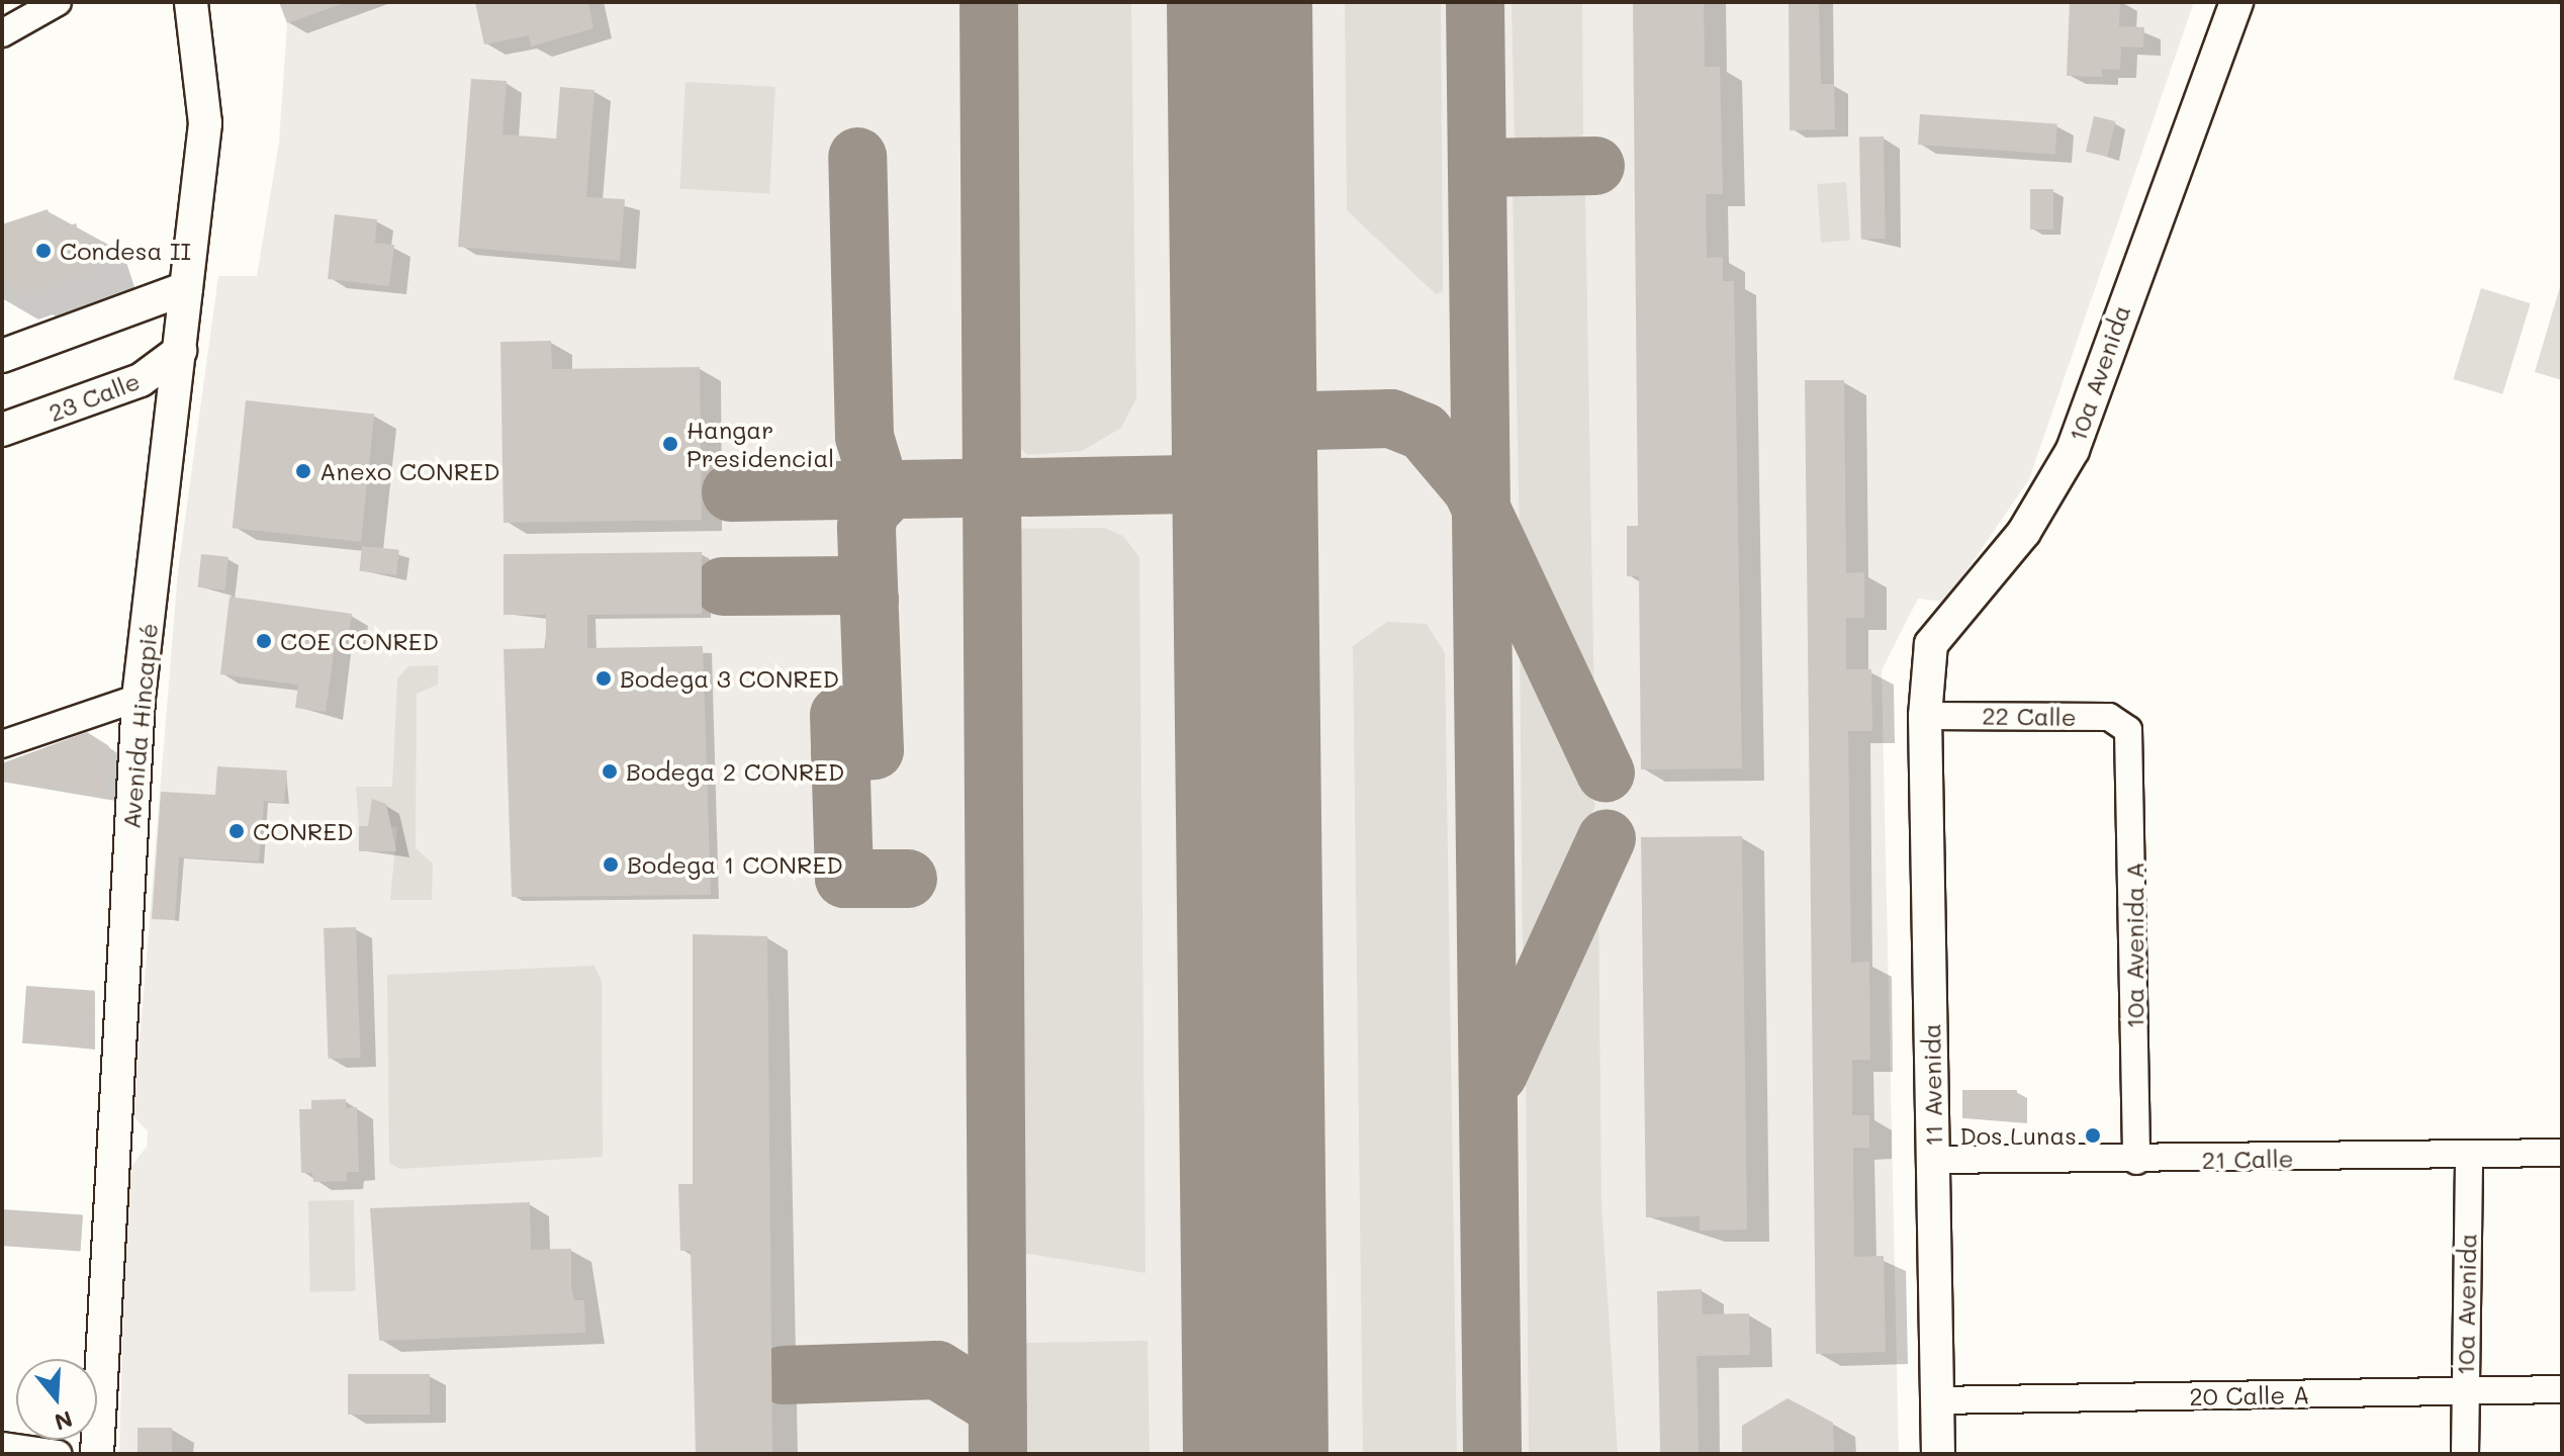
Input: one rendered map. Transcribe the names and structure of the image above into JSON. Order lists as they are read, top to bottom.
{
  "streets": {
    "main road": [
      "10a Avenida",
      "23 Calle",
      "Avenida Hincapié",
      "11 Avenida"
    ],
    "street": [
      "22 Calle",
      "10a Avenida A",
      "21 Calle",
      "20 Calle A"
    ]
  },
  "crossings": [
    ["10a Avenida", "22 Calle"],
    ["10a Avenida", "11 Avenida"],
    ["10a Avenida", "21 Calle"],
    ["10a Avenida", "20 Calle A"],
    ["23 Calle", "Avenida Hincapié"],
    ["22 Calle", "10a Avenida A"],
    ["22 Calle", "11 Avenida"],
    ["10a Avenida A", "21 Calle"],
    ["11 Avenida", "21 Calle"],
    ["11 Avenida", "20 Calle A"]
  ],
  "places": [
    "Condesa II",
    "Hangar Presidencial",
    "Anexo CONRED",
    "COE CONRED",
    "Bodega 3 CONRED",
    "Bodega 2 CONRED",
    "CONRED",
    "Bodega 1 CONRED",
    "Dos Lunas"
  ],
  "north": "bottom"
}
